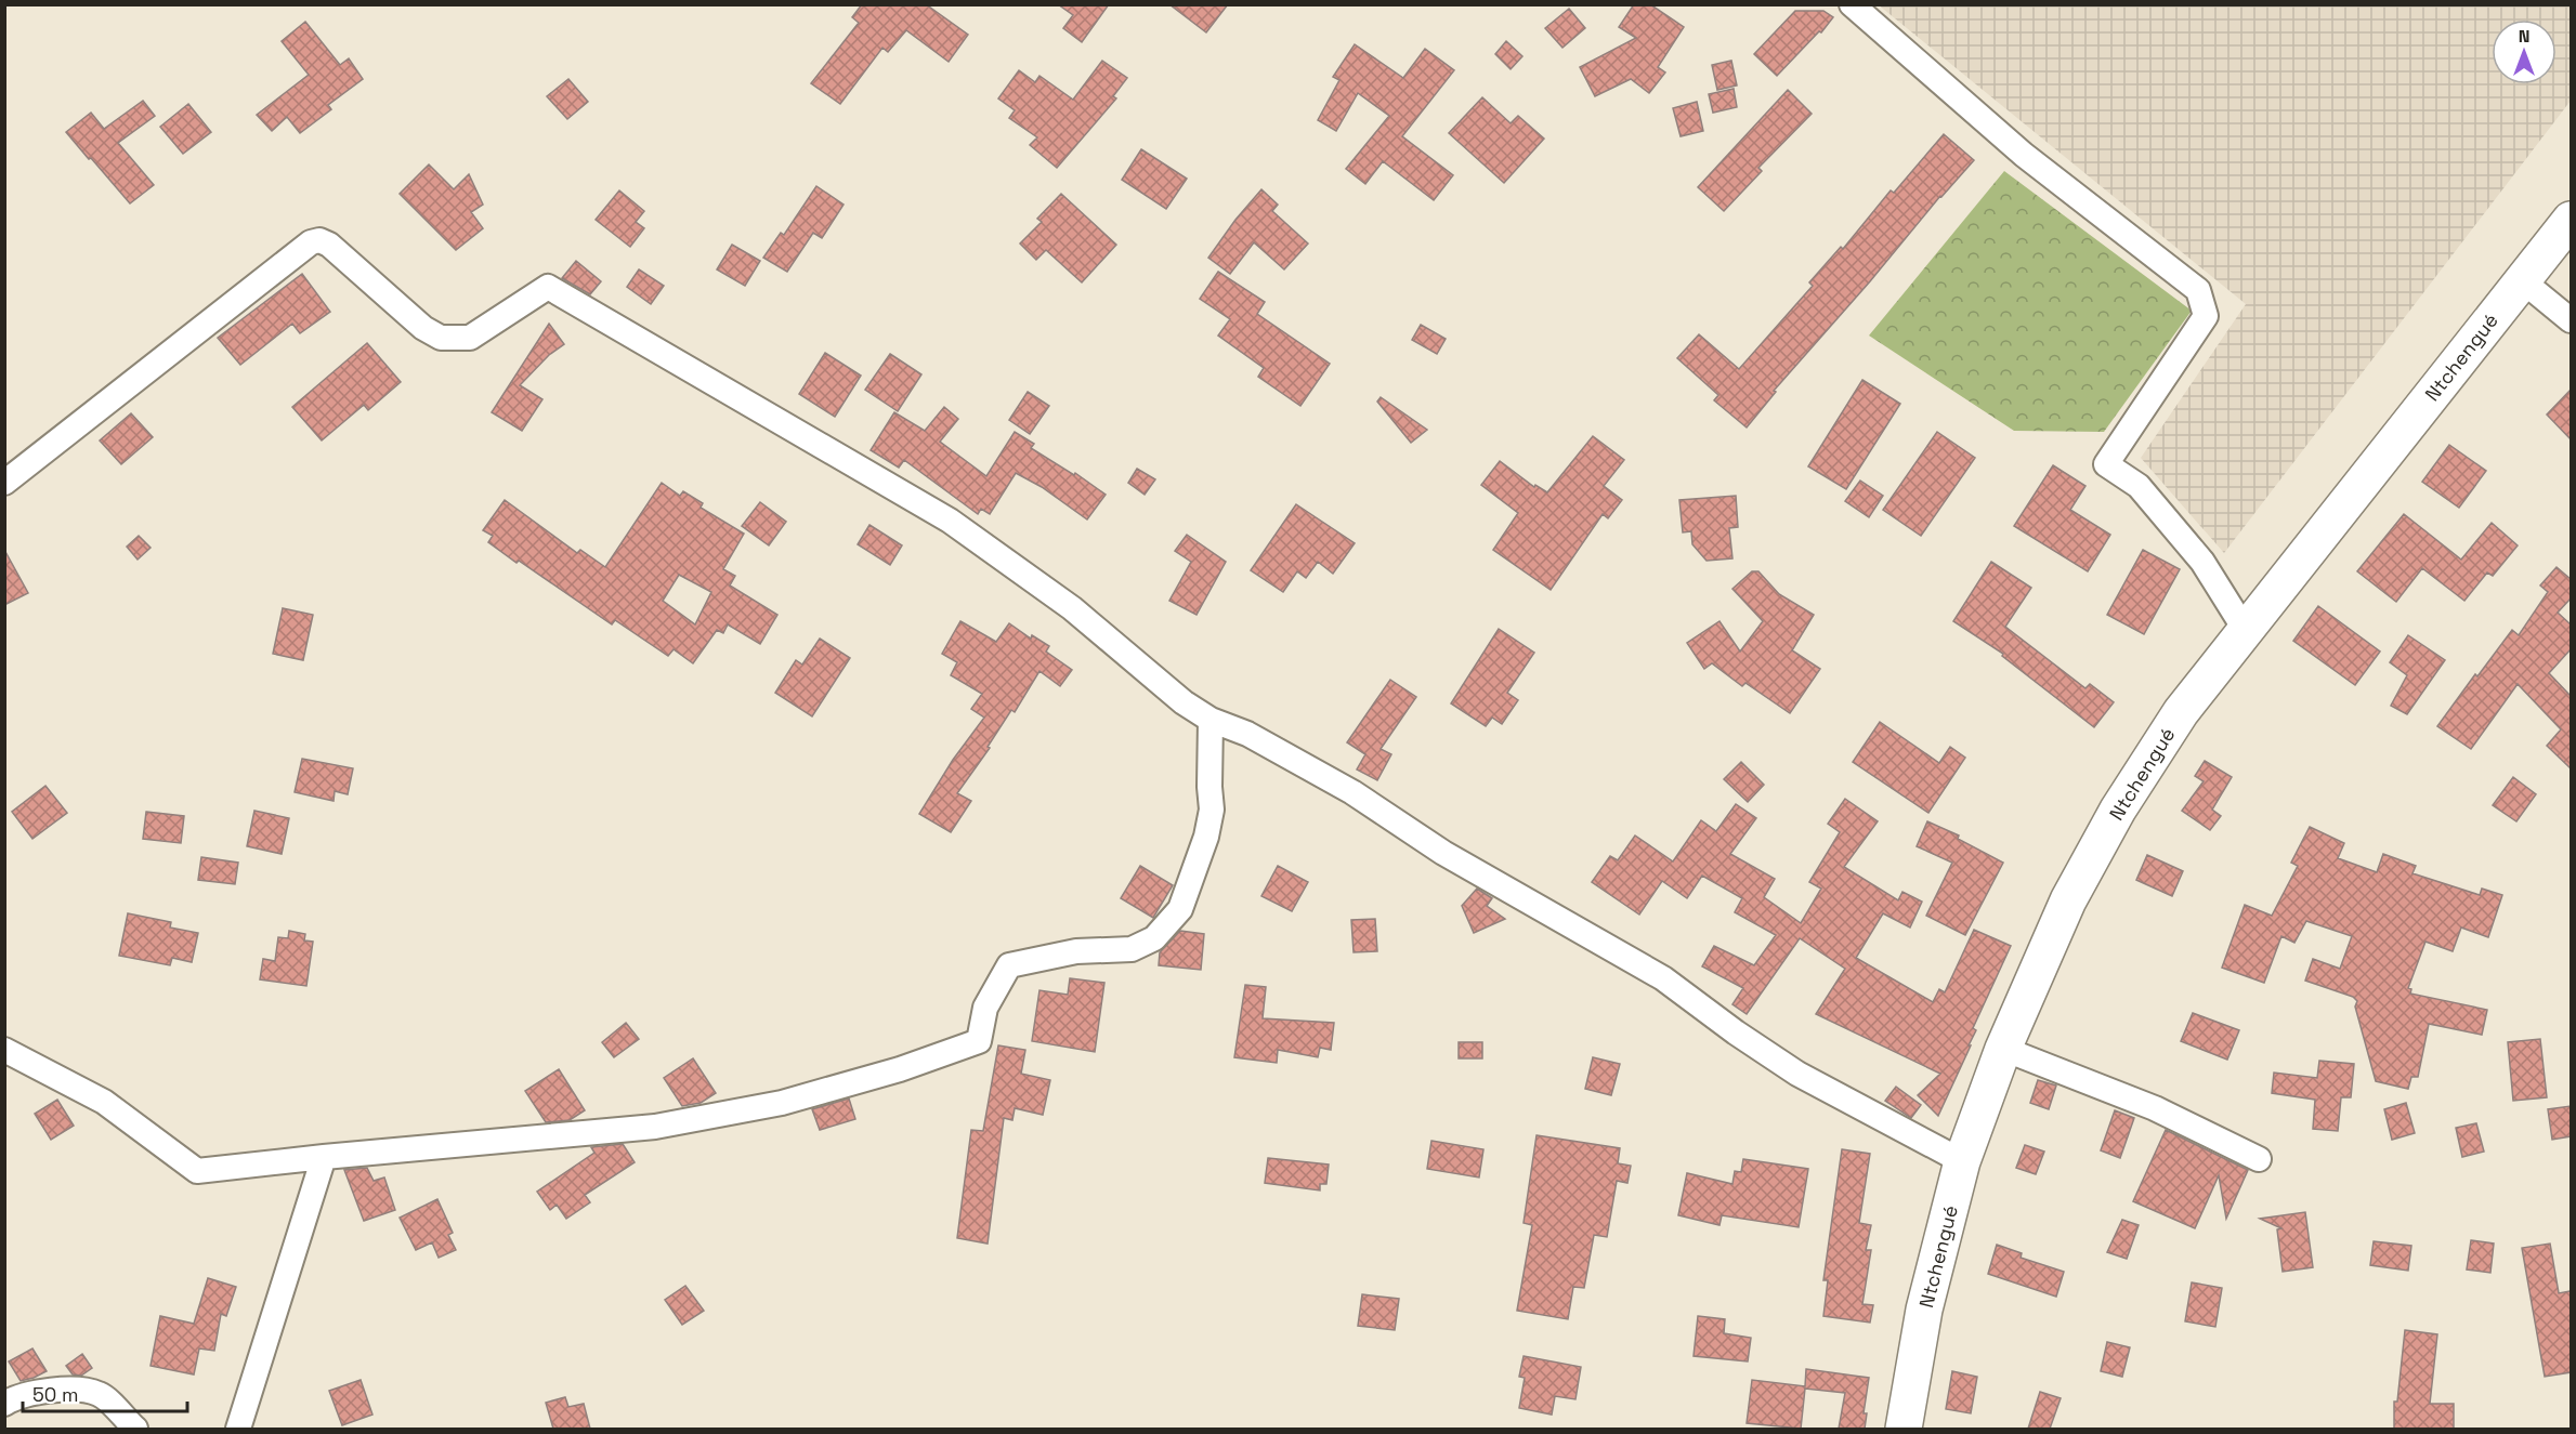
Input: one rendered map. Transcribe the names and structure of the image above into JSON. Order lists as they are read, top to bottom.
{
  "streets": {
    "main road": ["Ntchengué"]
  },
  "scale_bar": "50 m",
  "north": "top"
}
